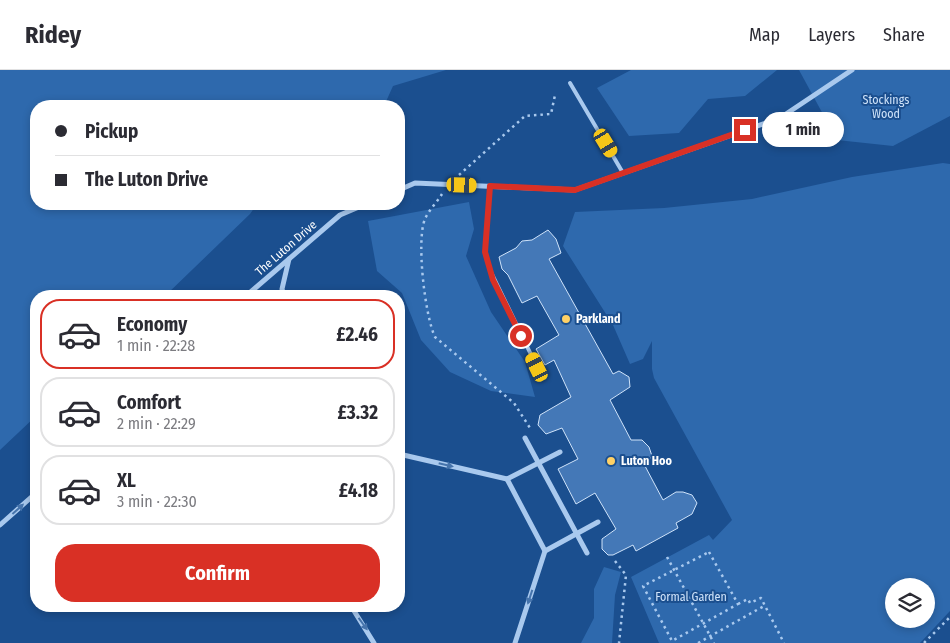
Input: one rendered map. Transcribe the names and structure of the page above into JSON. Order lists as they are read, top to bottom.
{
  "streets": {
    "street": ["The Luton Drive"]
  },
  "parks": ["Stockings Wood", "Formal Garden"],
  "places": ["Parkland", "Luton Hoo"],
  "page": {
    "header": "Ridey",
    "nav": ["Map", "Layers", "Share"],
    "banner": ["Pickup", "The Luton Drive"],
    "bubble": "1 min",
    "list": [
      {
        "name": "Economy",
        "note": "1 min · 22:28",
        "value": "£2.46"
      },
      {
        "name": "Comfort",
        "note": "2 min · 22:29",
        "value": "£3.32"
      },
      {
        "name": "XL",
        "note": "3 min · 22:30",
        "value": "£4.18"
      }
    ],
    "buttons": "Confirm"
  }
}
